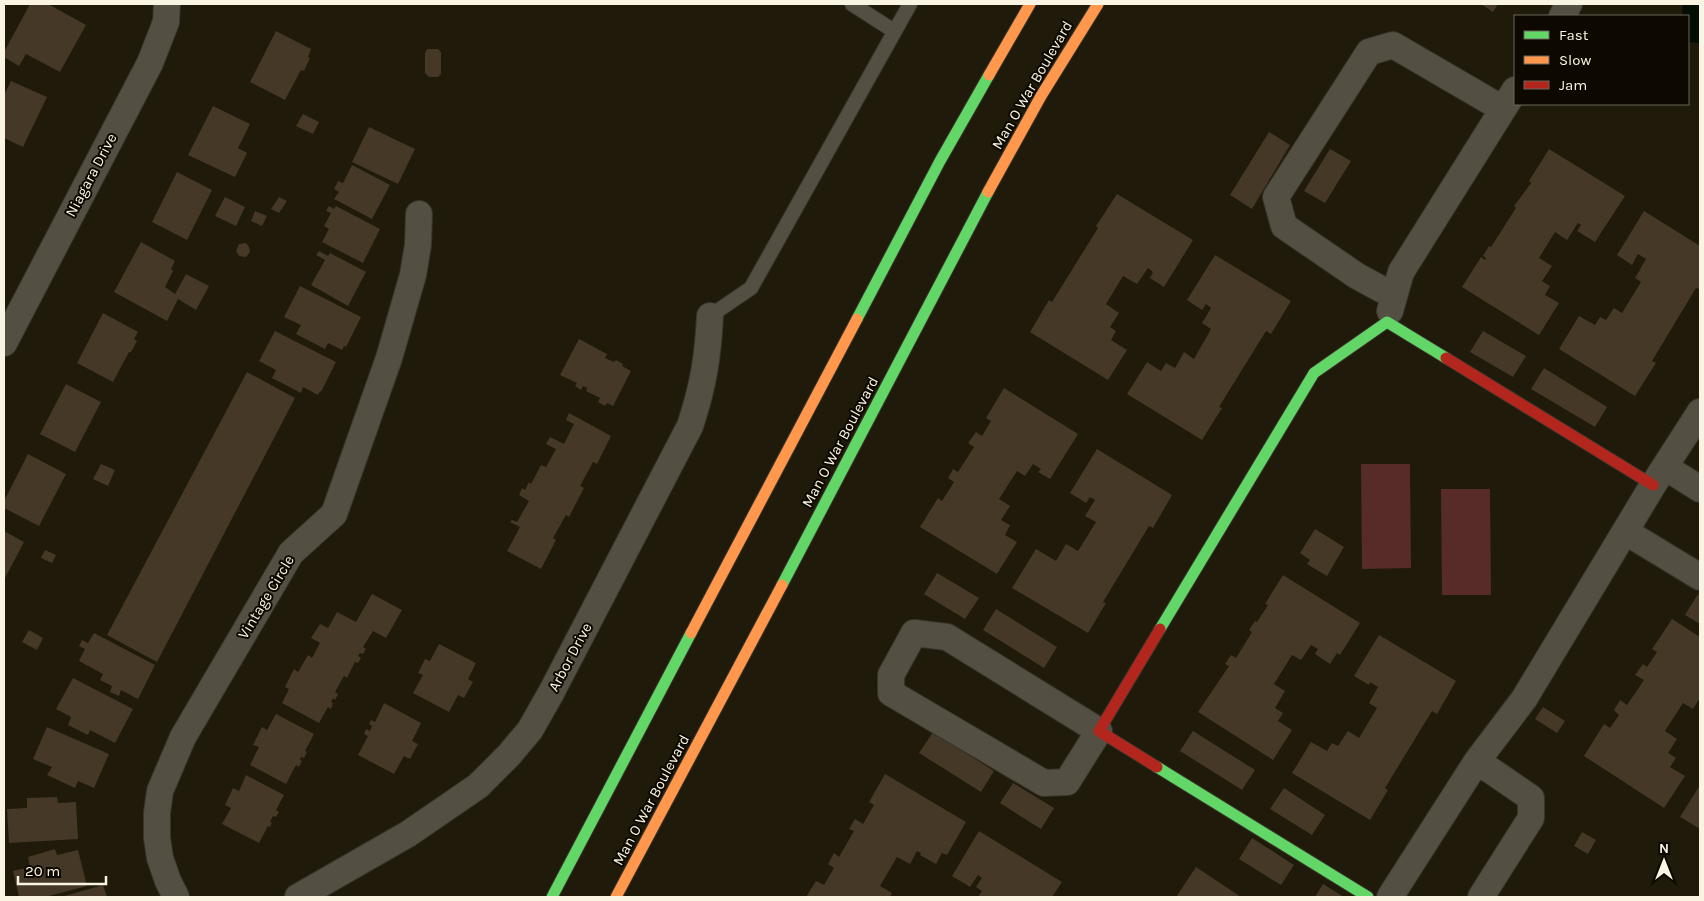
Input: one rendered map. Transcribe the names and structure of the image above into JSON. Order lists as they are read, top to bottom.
{
  "streets": {
    "main road": ["Man O War Boulevard"],
    "street": ["Niagara Drive", "Vintage Circle", "Arbor Drive"]
  },
  "legend": ["Fast", "Slow", "Jam"],
  "scale_bar": "20 m",
  "north": "top"
}
